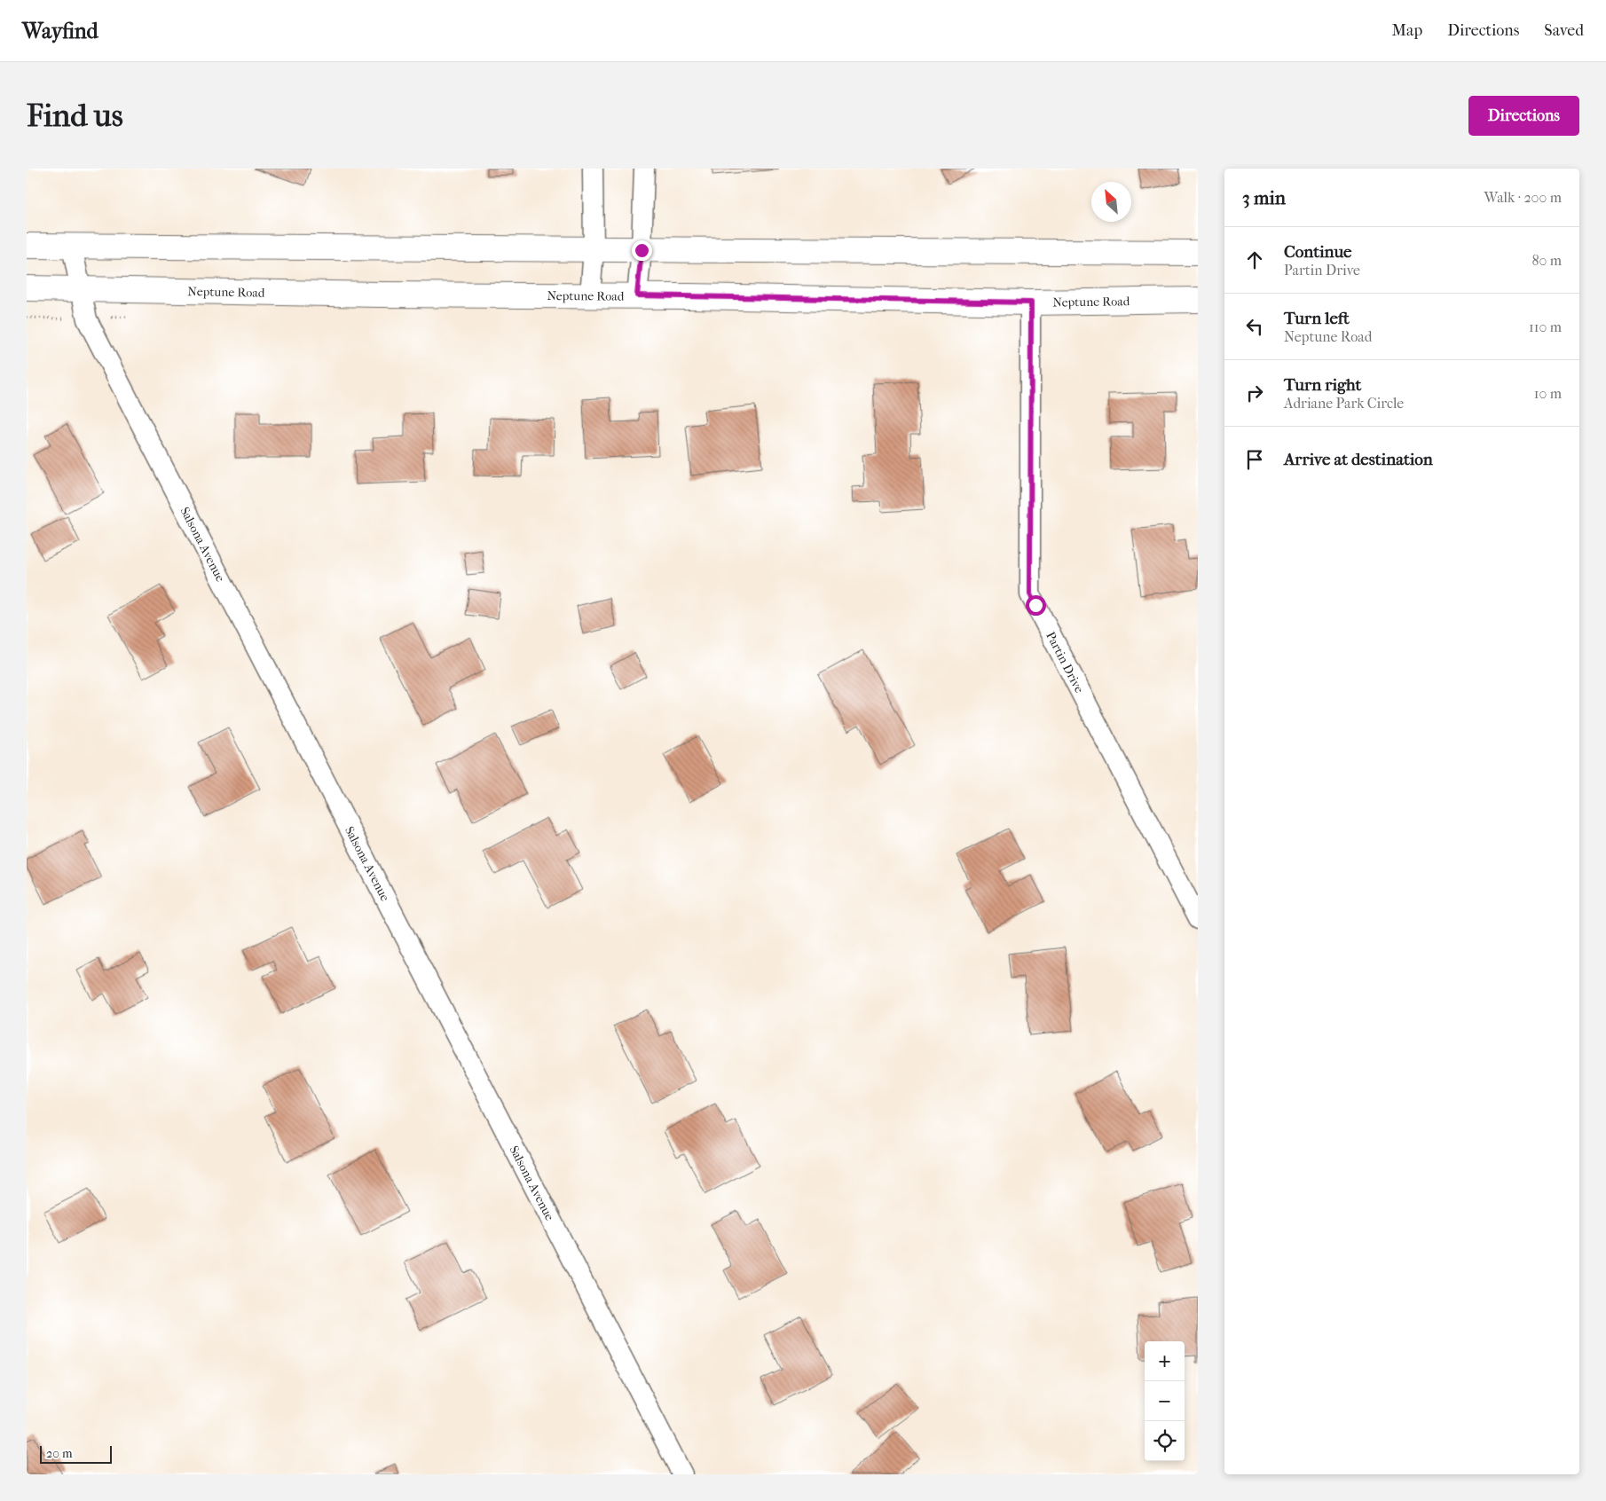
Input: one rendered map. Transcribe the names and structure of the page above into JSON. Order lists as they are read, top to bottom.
{
  "streets": {
    "main road": ["Neptune Road"],
    "street": ["Salsona Avenue", "Partin Drive"]
  },
  "crossings": [
    ["Neptune Road", "Salsona Avenue"],
    ["Neptune Road", "Partin Drive"]
  ],
  "scale_bar": "20 m",
  "north": "top left",
  "page": {
    "header": "Wayfind",
    "nav": ["Map", "Directions", "Saved"],
    "buttons": "Directions",
    "title": "Find us",
    "heading": ["3 min", "Walk · 200 m"],
    "list": [
      ["Continue", "Partin Drive", "80 m"],
      ["Turn left", "Neptune Road", "110 m"],
      ["Turn right", "Adriane Park Circle", "10 m"],
      "Arrive at destination"
    ],
    "map_buttons": ["+", "−"],
    "scale": "20 m"
  }
}
